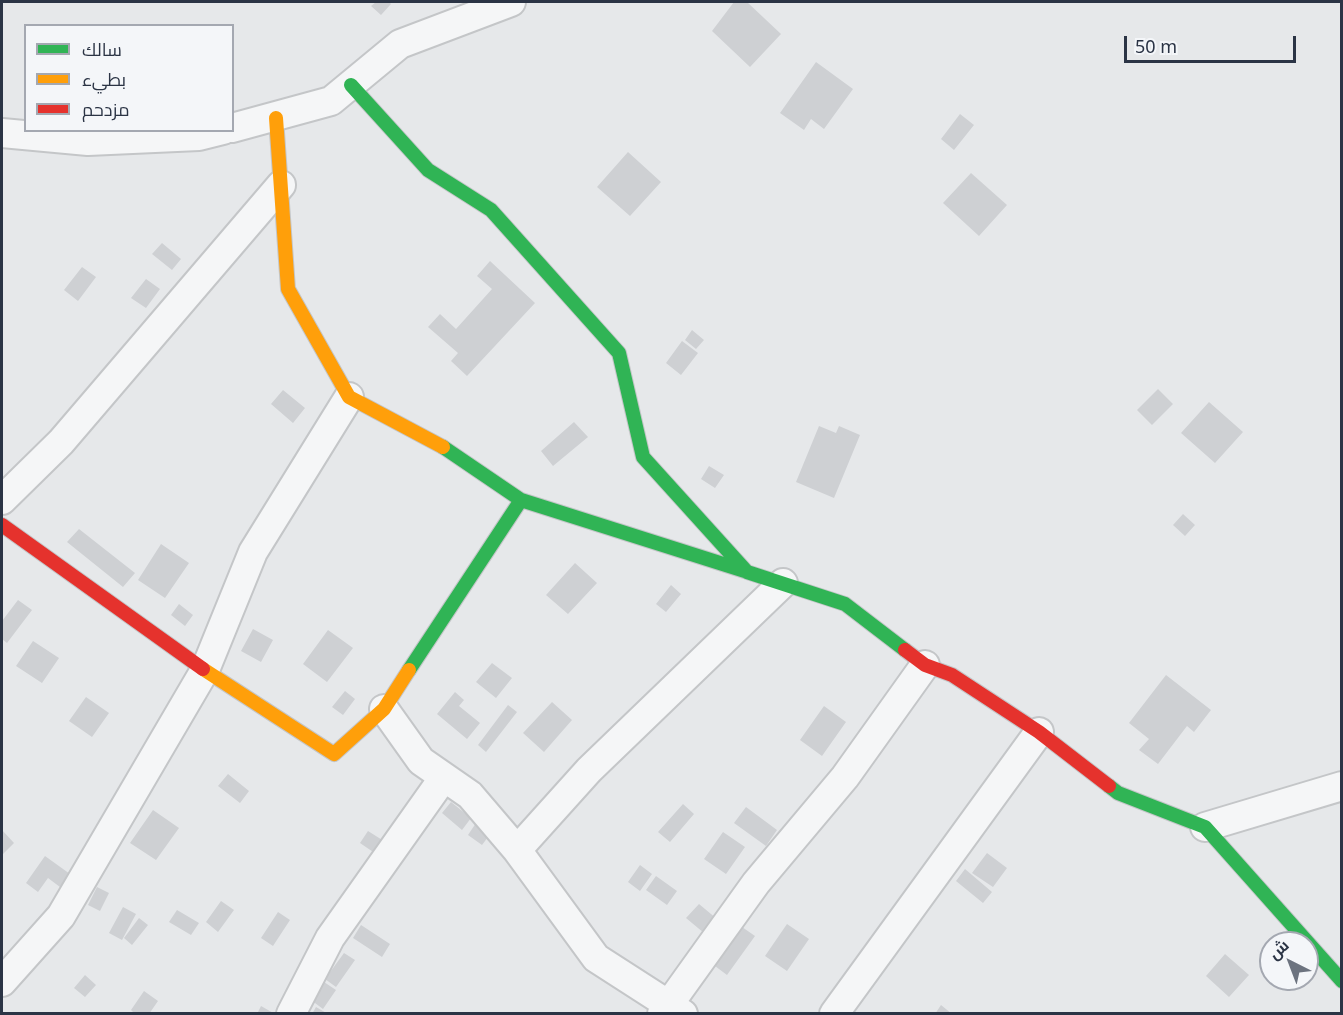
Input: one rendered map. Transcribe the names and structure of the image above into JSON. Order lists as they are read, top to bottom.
{
  "legend": ["سالك", "بطيء", "مزدحم"],
  "scale_bar": "50 m",
  "north": "top left"
}
